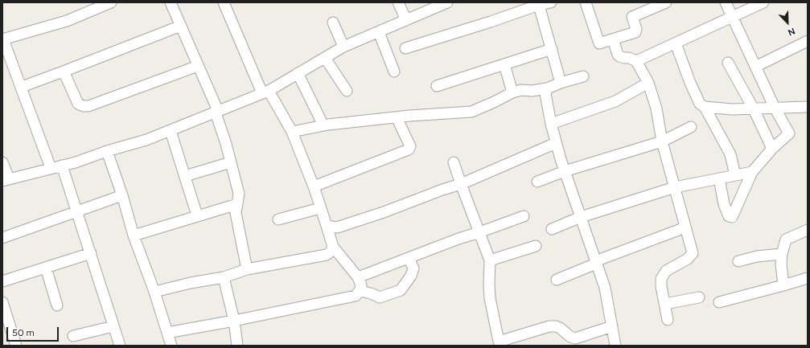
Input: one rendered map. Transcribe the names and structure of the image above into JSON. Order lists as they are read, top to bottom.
{
  "scale_bar": "50 m",
  "north": "bottom right"
}
